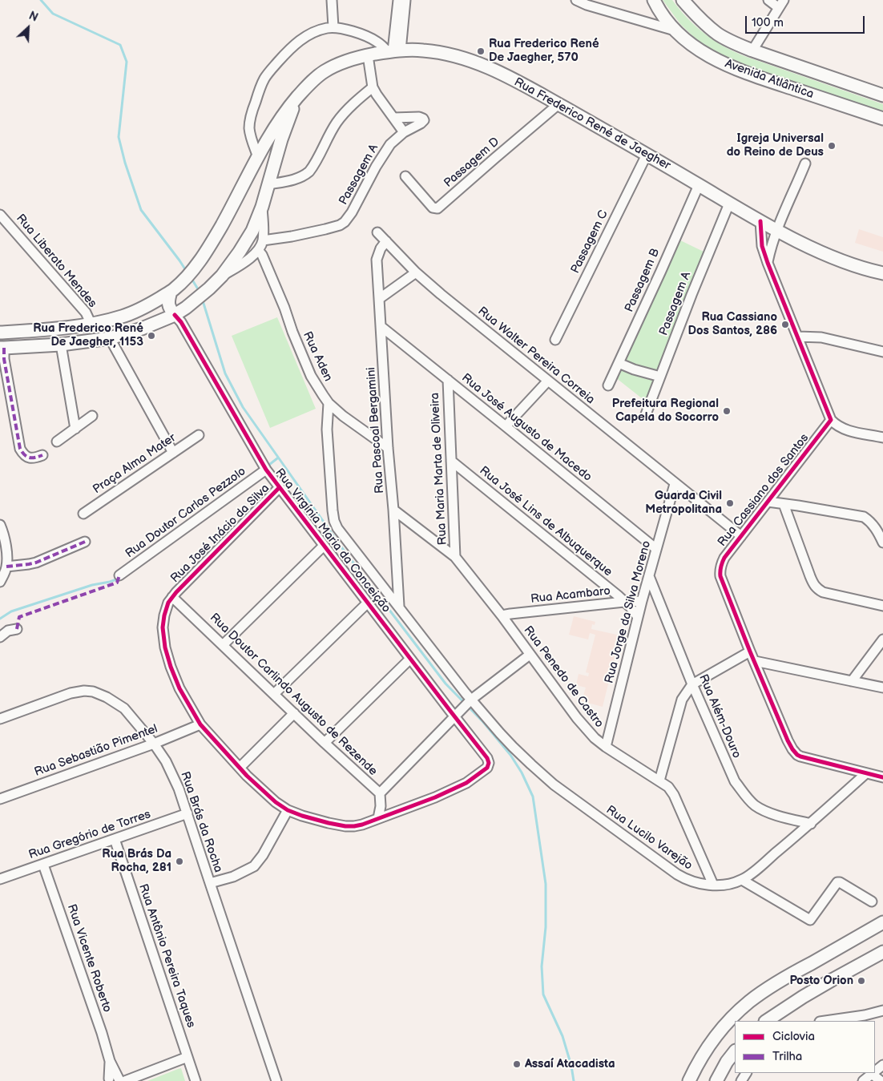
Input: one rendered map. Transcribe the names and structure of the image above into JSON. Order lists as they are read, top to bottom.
{
  "streets": {
    "main road": ["Avenida Atlântica", "Rua Frederico René de Jaegher"],
    "street": [
      "Passagem D",
      "Passagem A",
      "Passagem C",
      "Rua Liberato Mendes",
      "Passagem B",
      "Rua Walter Pereira Correia",
      "Rua Aden",
      "Rua José Augusto de Macedo",
      "Rua Pascoal Bergamini",
      "Praça Alma Mater",
      "Rua Maria Marta de Oliveira",
      "Rua Cassiano dos Santos",
      "Rua Doutor Carlos Pezzolo",
      "Rua José Lins de Albuquerque",
      "Rua José Inácio da Silva",
      "Rua Virgínia Maria da Conceição",
      "Rua Acambaro",
      "Rua Jorge da Silva Moreno",
      "Rua Penedo de Castro",
      "Rua Doutor Carlindo Augusto de Rezende",
      "Rua Além-Douro",
      "Rua Sebastião Pimentel",
      "Rua Brás da Rocha",
      "Rua Gregório de Torres",
      "Rua Lucilo Varejão",
      "Rua Antônio Pereira Taques",
      "Rua Vicente Roberto"
    ]
  },
  "crossings": [
    ["Rua Frederico René de Jaegher", "Passagem D"],
    ["Rua Frederico René de Jaegher", "Passagem A"],
    ["Rua Frederico René de Jaegher", "Passagem C"],
    ["Rua Frederico René de Jaegher", "Rua Liberato Mendes"],
    ["Rua Frederico René de Jaegher", "Passagem B"],
    ["Rua Frederico René de Jaegher", "Rua Aden"],
    ["Rua Frederico René de Jaegher", "Rua Virgínia Maria da Conceição"],
    ["Rua Walter Pereira Correia", "Rua Pascoal Bergamini"],
    ["Rua Walter Pereira Correia", "Rua Cassiano dos Santos"],
    ["Rua Walter Pereira Correia", "Rua Jorge da Silva Moreno"],
    ["Rua Aden", "Rua Pascoal Bergamini"],
    ["Rua Aden", "Rua Virgínia Maria da Conceição"],
    ["Rua José Augusto de Macedo", "Rua Pascoal Bergamini"],
    ["Rua José Augusto de Macedo", "Rua Maria Marta de Oliveira"],
    ["Rua José Augusto de Macedo", "Rua Jorge da Silva Moreno"],
    ["Rua Pascoal Bergamini", "Rua Virgínia Maria da Conceição"],
    ["Rua Pascoal Bergamini", "Rua Penedo de Castro"],
    ["Rua Maria Marta de Oliveira", "Rua José Lins de Albuquerque"],
    ["Rua Maria Marta de Oliveira", "Rua Penedo de Castro"],
    ["Rua Cassiano dos Santos", "Rua Lucilo Varejão"],
    ["Rua Doutor Carlos Pezzolo", "Rua Virgínia Maria da Conceição"],
    ["Rua José Lins de Albuquerque", "Rua Acambaro"],
    ["Rua José Lins de Albuquerque", "Rua Jorge da Silva Moreno"],
    ["Rua José Inácio da Silva", "Rua Virgínia Maria da Conceição"],
    ["Rua José Inácio da Silva", "Rua Doutor Carlindo Augusto de Rezende"],
    ["Rua José Inácio da Silva", "Rua Sebastião Pimentel"],
    ["Rua Virgínia Maria da Conceição", "Rua Lucilo Varejão"],
    ["Rua Acambaro", "Rua Jorge da Silva Moreno"],
    ["Rua Acambaro", "Rua Penedo de Castro"],
    ["Rua Jorge da Silva Moreno", "Rua Penedo de Castro"],
    ["Rua Jorge da Silva Moreno", "Rua Além-Douro"],
    ["Rua Penedo de Castro", "Rua Lucilo Varejão"],
    ["Rua Além-Douro", "Rua Lucilo Varejão"],
    ["Rua Sebastião Pimentel", "Rua Brás da Rocha"],
    ["Rua Brás da Rocha", "Rua Gregório de Torres"],
    ["Rua Gregório de Torres", "Rua Antônio Pereira Taques"],
    ["Rua Gregório de Torres", "Rua Vicente Roberto"]
  ],
  "places": [
    "Rua Frederico René De Jaegher, 570",
    "Igreja Universal do Reino de Deus",
    "Rua Cassiano Dos Santos, 286",
    "Rua Frederico René De Jaegher, 1153",
    "Prefeitura Regional Capela do Socorro",
    "Guarda Civil Metropolitana",
    "Rua Brás Da Rocha, 281",
    "Posto Orion",
    "Assaí Atacadista"
  ],
  "legend": ["Ciclovia", "Trilha"],
  "scale_bar": "100 m",
  "north": "top right"
}
